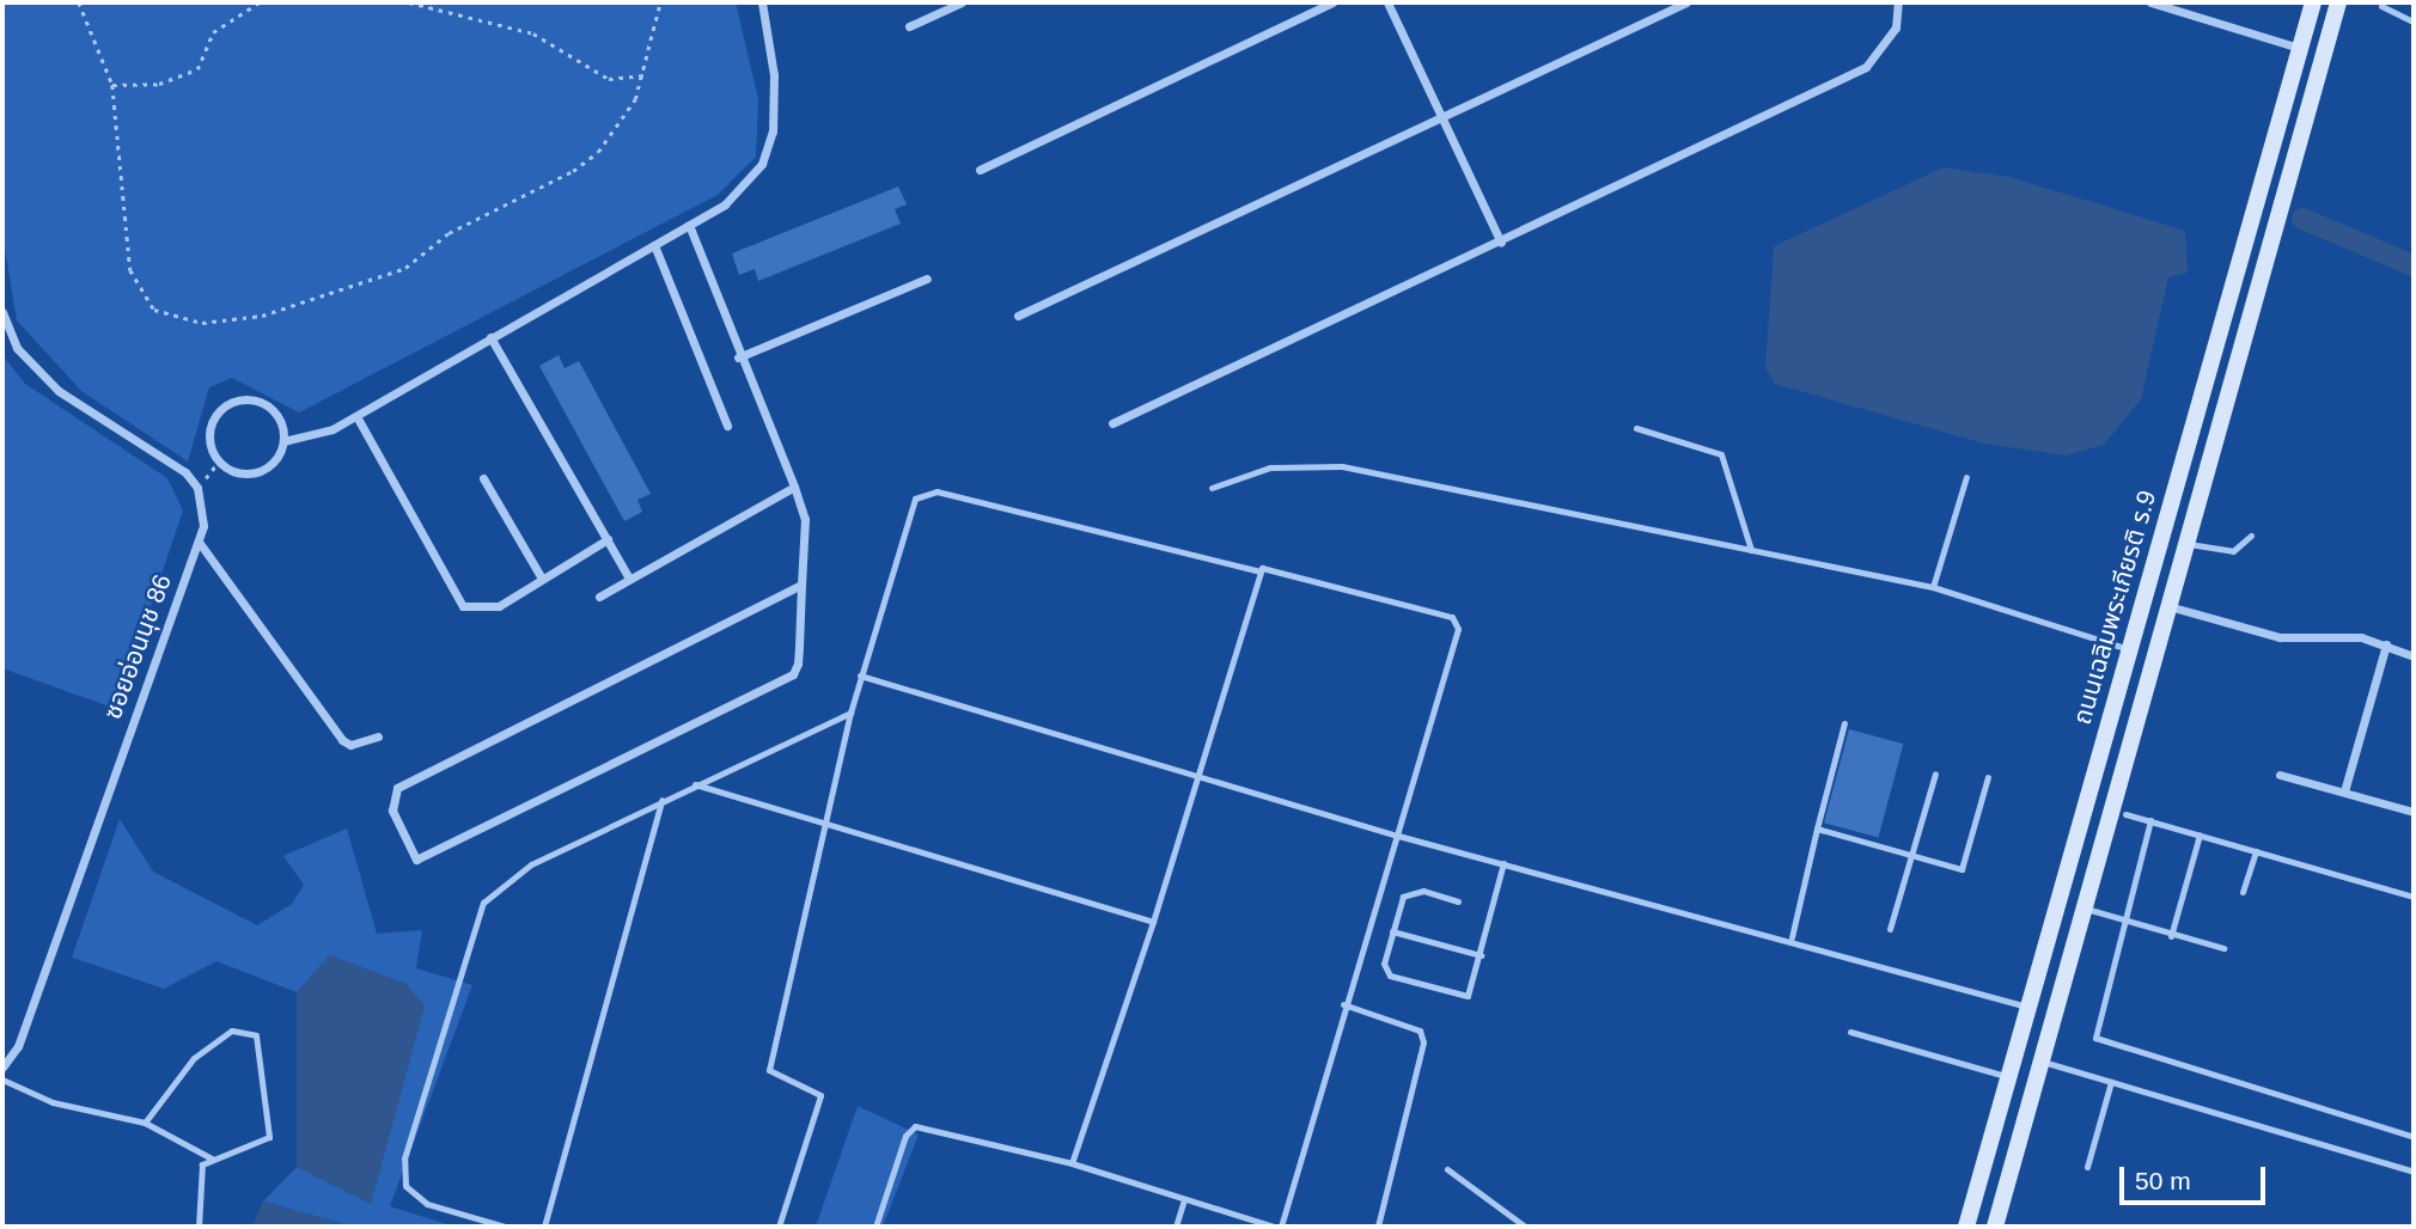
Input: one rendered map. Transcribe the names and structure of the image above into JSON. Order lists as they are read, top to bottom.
{
  "streets": {
    "main road": ["ถนนเฉลิมพระเกียรติ ร.9"],
    "street": ["ซอยอ่อนนุช 86"]
  },
  "scale_bar": "50 m"
}
